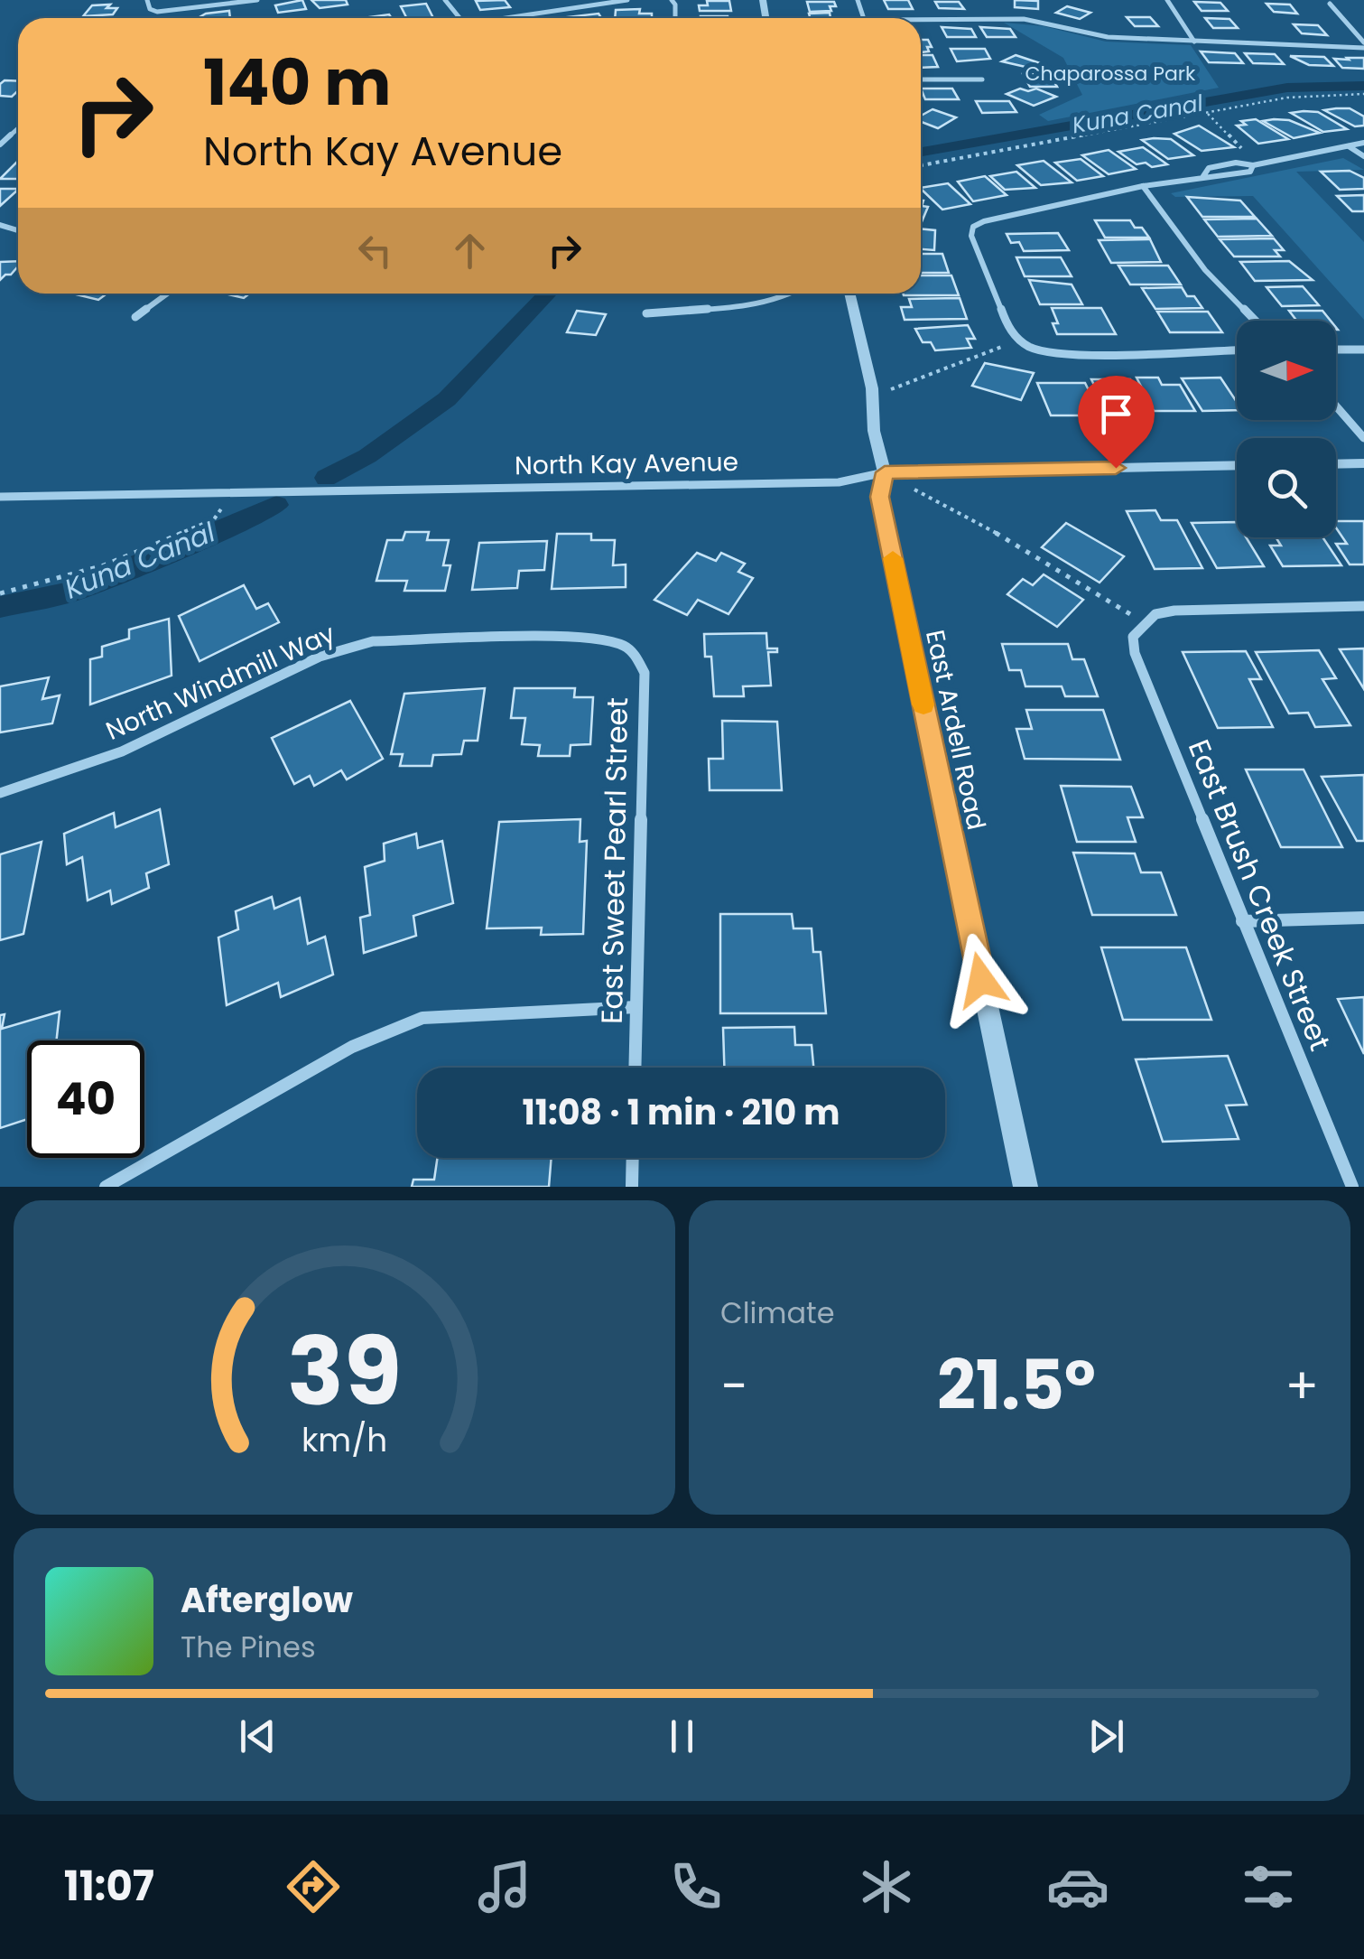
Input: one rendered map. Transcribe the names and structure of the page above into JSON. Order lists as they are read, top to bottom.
{
  "streets": {
    "street": [
      "North Kay Avenue",
      "North Windmill Way",
      "East Ardell Road",
      "East Sweet Pearl Street",
      "East Brush Creek Street"
    ]
  },
  "crossings": [
    ["North Kay Avenue", "East Ardell Road"],
    ["North Windmill Way", "East Sweet Pearl Street"]
  ],
  "water": ["Kuna Canal"],
  "parks": ["Chaparossa Park"],
  "north": "right",
  "page": {
    "turn": ["140 m", "North Kay Avenue"],
    "limit": "40",
    "trip": "11:08 · 1 min · 210 m",
    "tile": "Climate",
    "heat": ["−", "21.5°", "+"],
    "song": ["Afterglow", "The Pines"],
    "tabs": "11:07",
    "gauge": ["39", "km/h"]
  }
}
